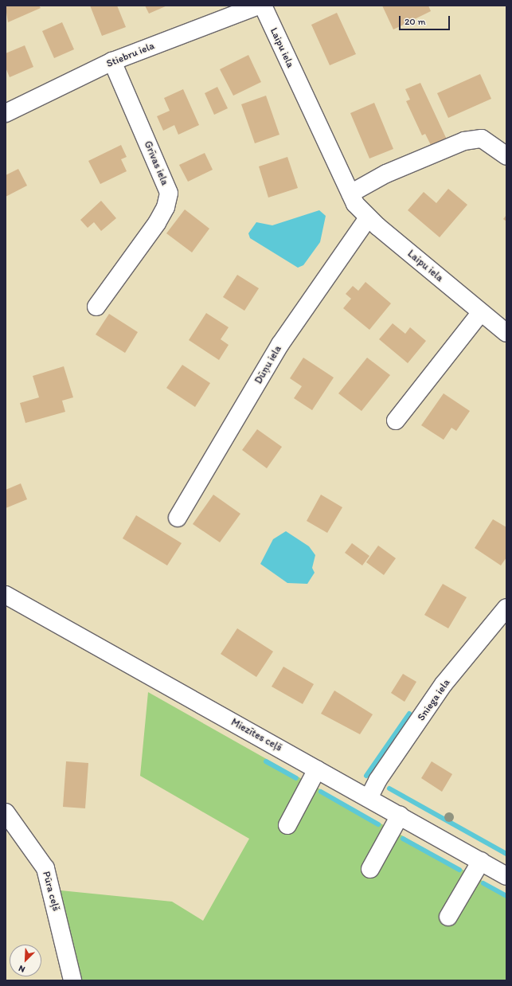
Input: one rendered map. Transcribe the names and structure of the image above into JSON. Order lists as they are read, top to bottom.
{
  "streets": {
    "street": [
      "Laipu iela",
      "Stiebru iela",
      "Grīvas iela",
      "Dūņu iela",
      "Sniega iela",
      "Miezītes ceļš",
      "Pūra ceļš"
    ]
  },
  "crossings": [
    ["Laipu iela", "Dūņu iela"],
    ["Stiebru iela", "Grīvas iela"],
    ["Sniega iela", "Miezītes ceļš"]
  ],
  "scale_bar": "20 m",
  "north": "bottom left"
}
